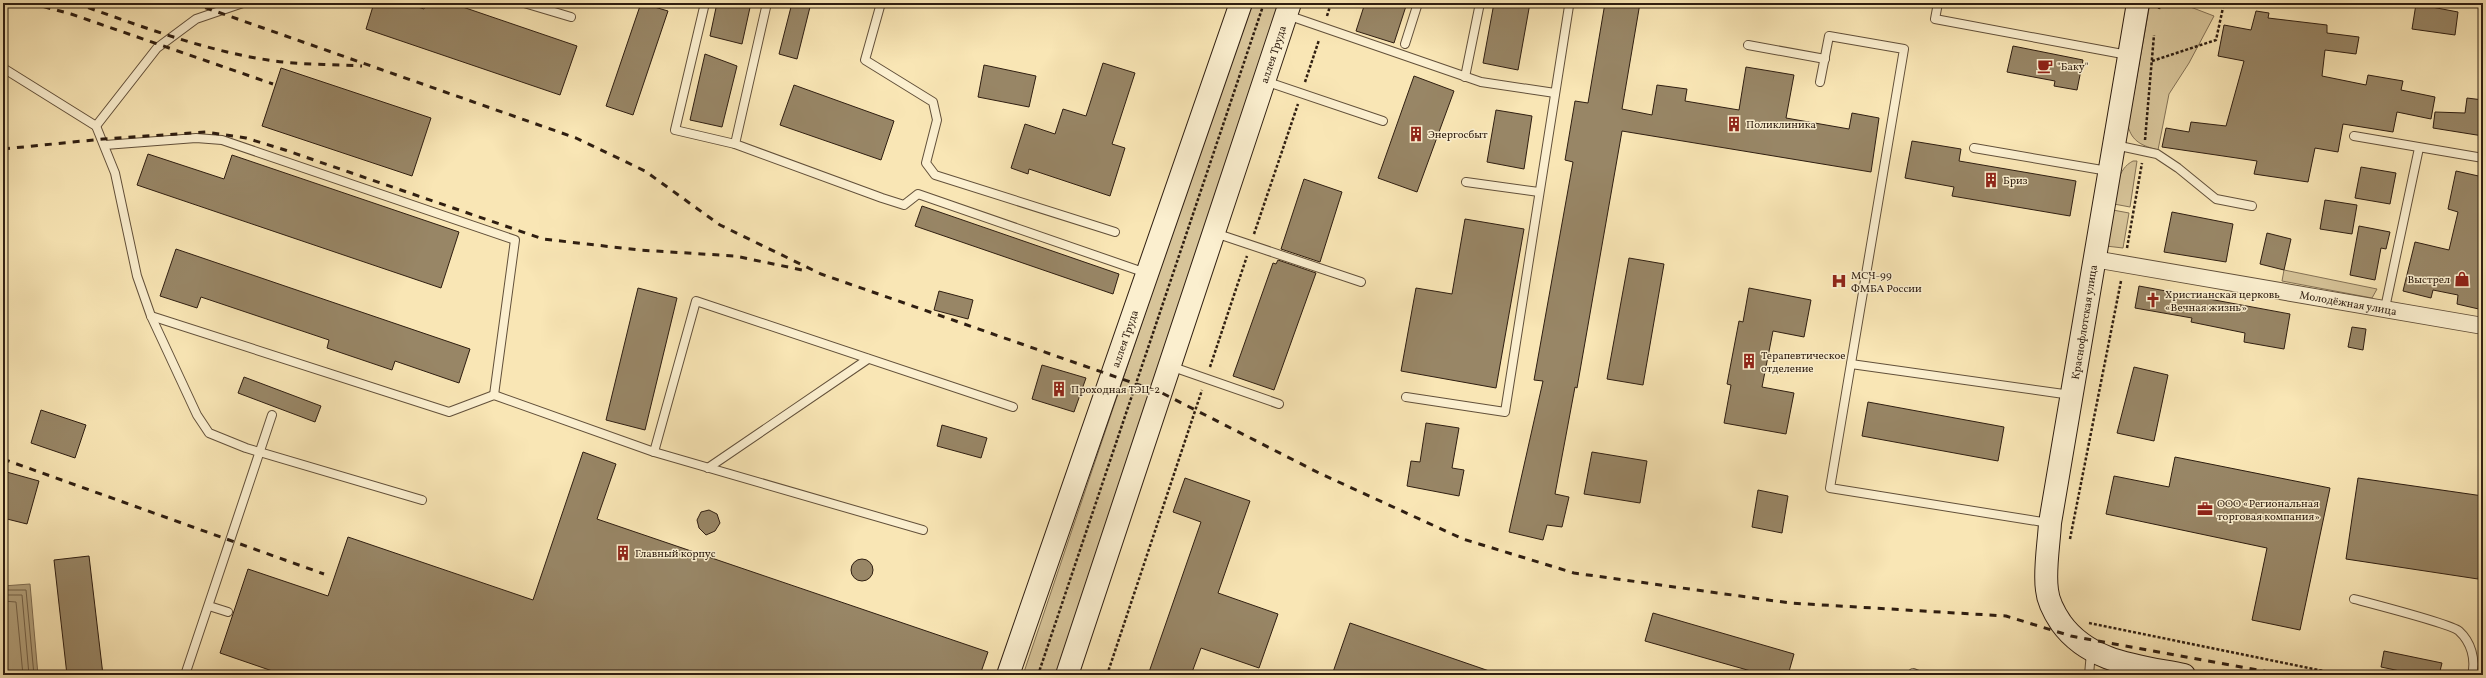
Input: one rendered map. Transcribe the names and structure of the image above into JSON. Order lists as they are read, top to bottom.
{
  "streets": {
    "street": ["аллея Труда", "Молодёжная улица", "Краснофлотская улица"]
  },
  "crossings": [
    ["Молодёжная улица", "Краснофлотская улица"]
  ],
  "places": {
    "cafe": ["\"Баку\""],
    "building": [
      "Поликлиника",
      "Энергосбыт",
      "Бриз",
      "Терапевтическое отделение",
      "Проходная ТЭЦ-2",
      "Главный корпус"
    ],
    "shop": ["Выстрел"],
    "hospital": ["МСЧ-99 ФМБА России"],
    "church": ["Христианская церковь «Вечная жизнь»"],
    "office": ["ООО «Региональная торговая компания»"]
  }
}
